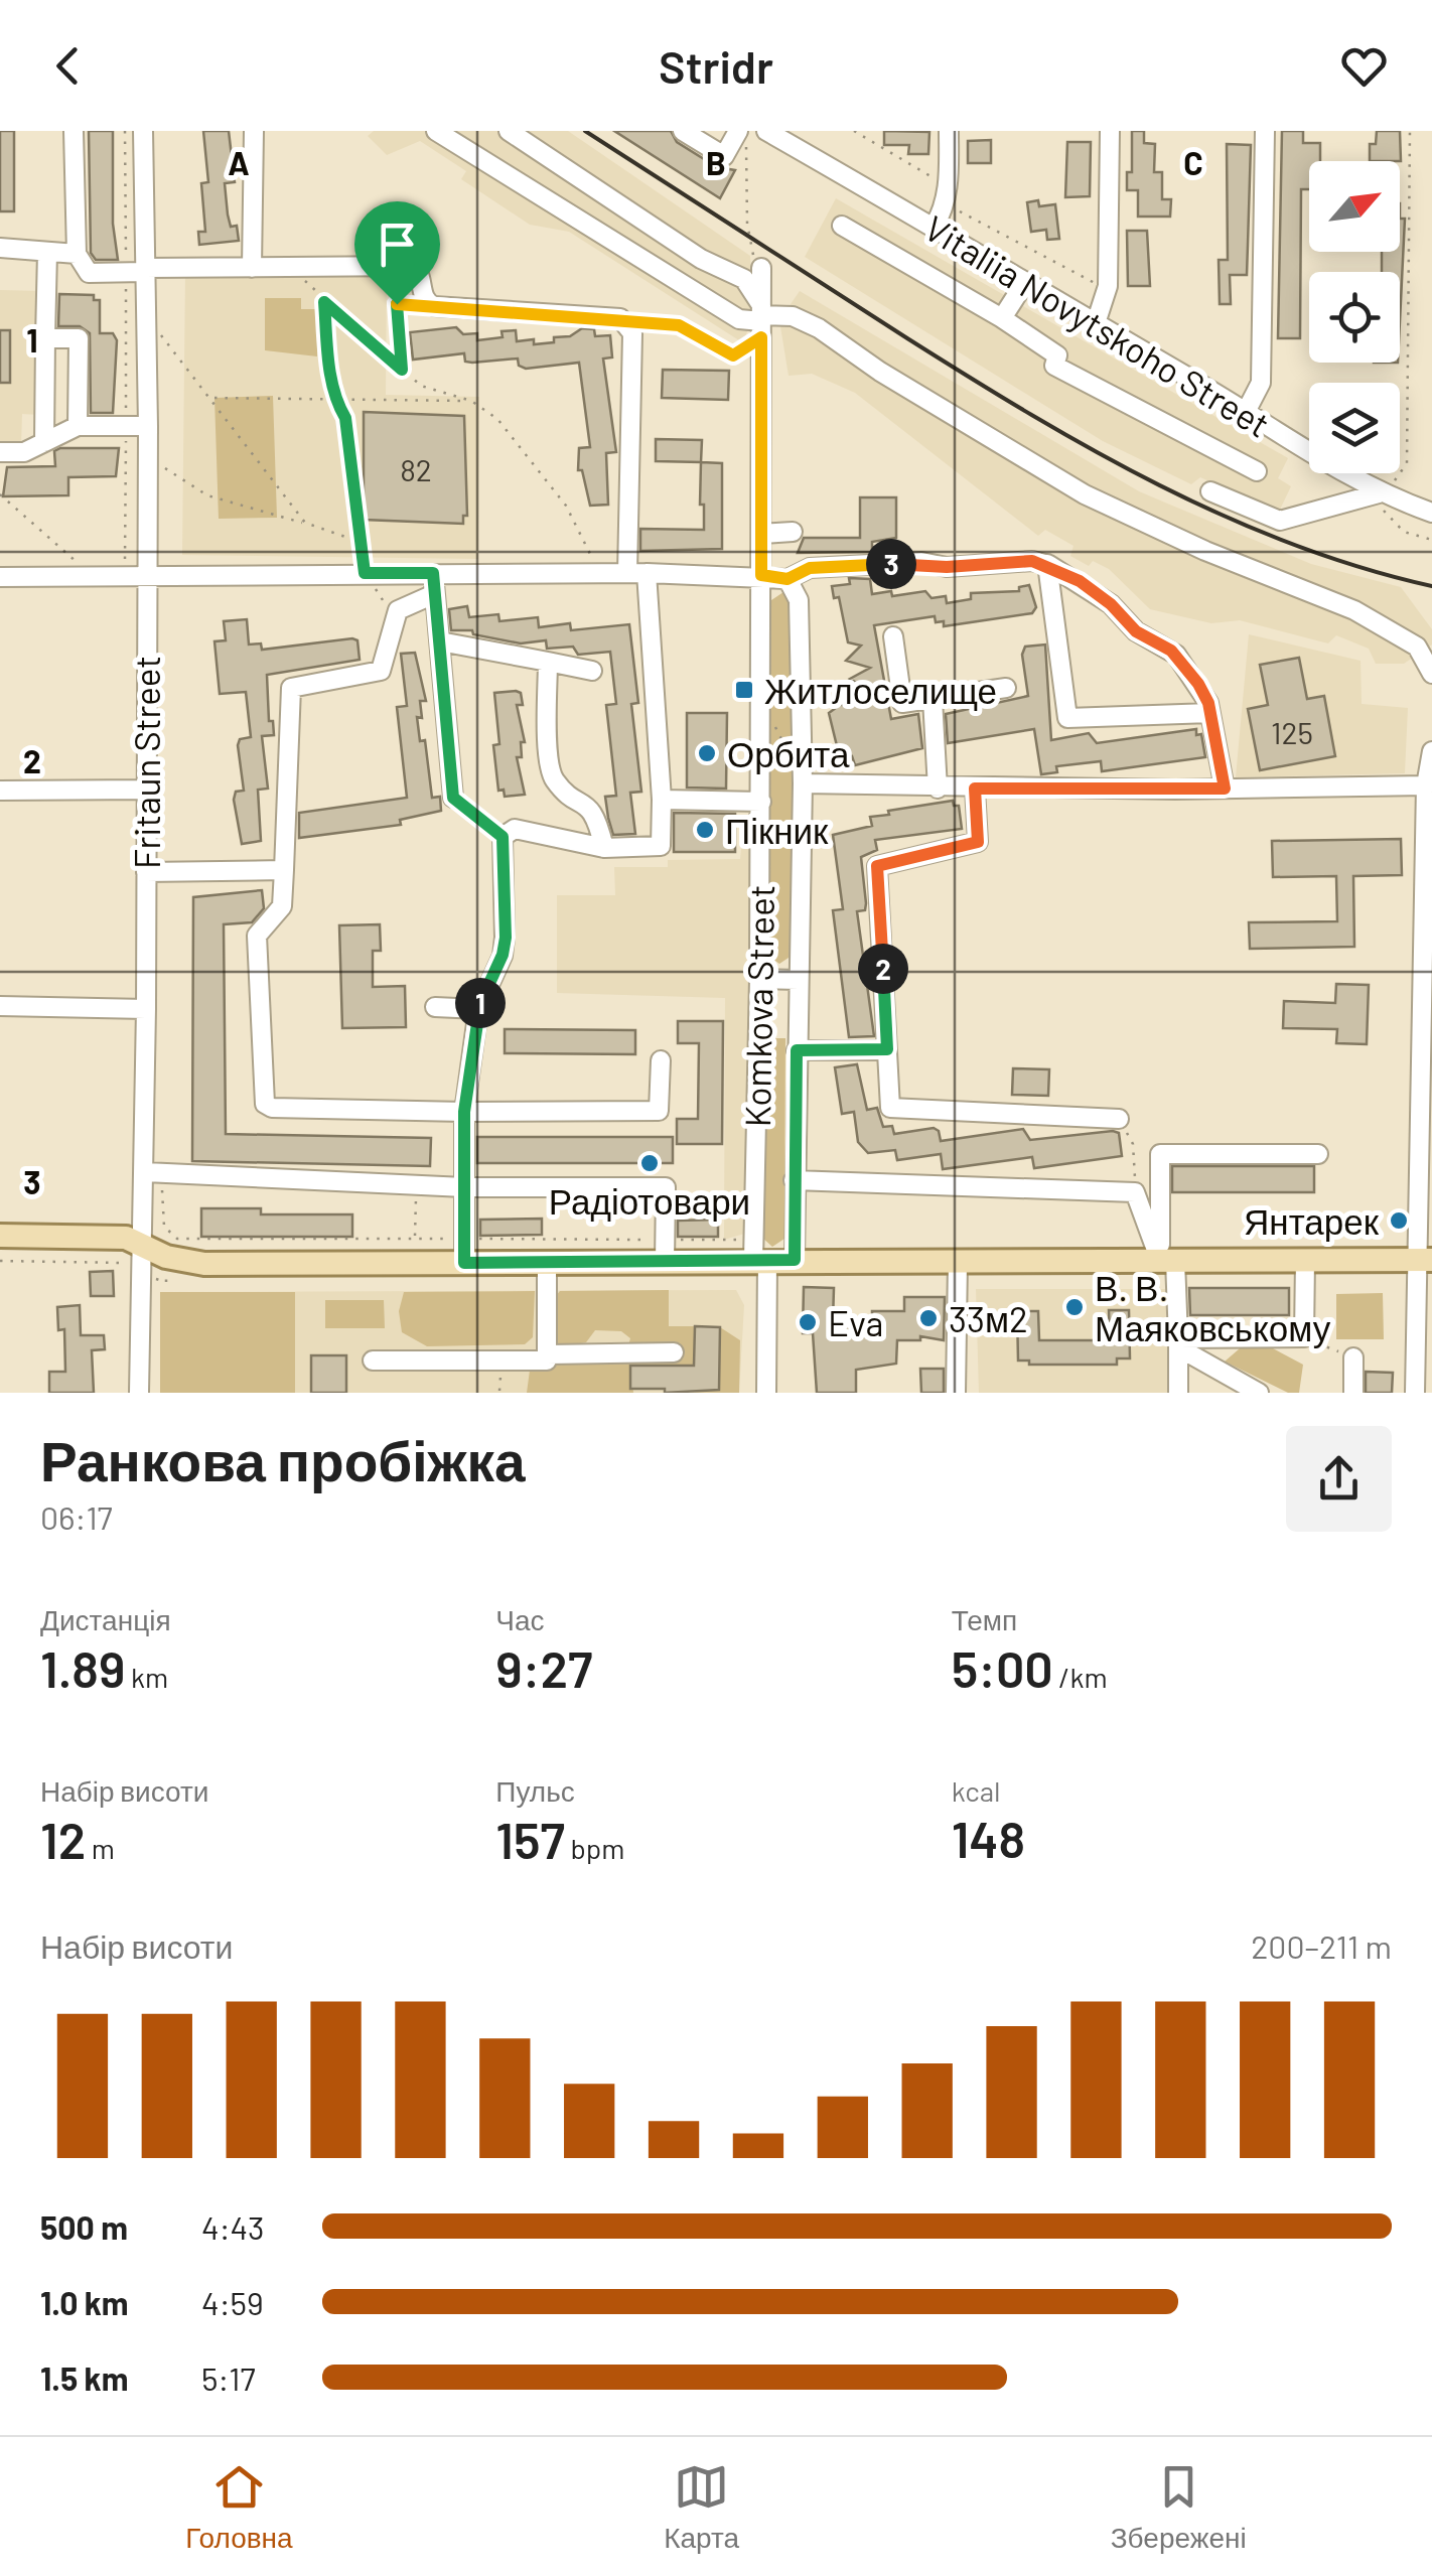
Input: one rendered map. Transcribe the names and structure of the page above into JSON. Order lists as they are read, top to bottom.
{
  "streets": {
    "street": ["Vitaliia Novytskoho Street", "Fritaun Street", "Komkova Street"]
  },
  "places": {
    "transit": ["Житлоселище"],
    "other": [
      "Орбита",
      "Пікник",
      "Радіотовари",
      "Янтарек",
      "В. В. Маяковському",
      "33м2",
      "Eva"
    ]
  },
  "house_numbers": ["82", "125"],
  "north": "top right",
  "page": {
    "header": "Stridr",
    "pins": ["3", "2", "1"],
    "heading": ["Ранкова пробіжка", "06:17"],
    "stats": [
      ["Дистанція", "1.89 km"],
      ["Час", "9:27"],
      ["Темп", "5:00 /km"],
      ["Набір висоти", "12 m"],
      ["Пульс", "157 bpm"],
      ["kcal", "148"]
    ],
    "chart": ["Набір висоти", "200–211 m"],
    "list": [
      {
        "name": "500 m",
        "note": "4:43"
      },
      {
        "name": "1.0 km",
        "note": "4:59"
      },
      {
        "name": "1.5 km",
        "note": "5:17"
      }
    ],
    "tabs": ["Головна", "Карта", "Збережені"]
  },
  "grid": {
    "columns": ["A", "B", "C"],
    "rows": ["1", "2", "3"]
  }
}
